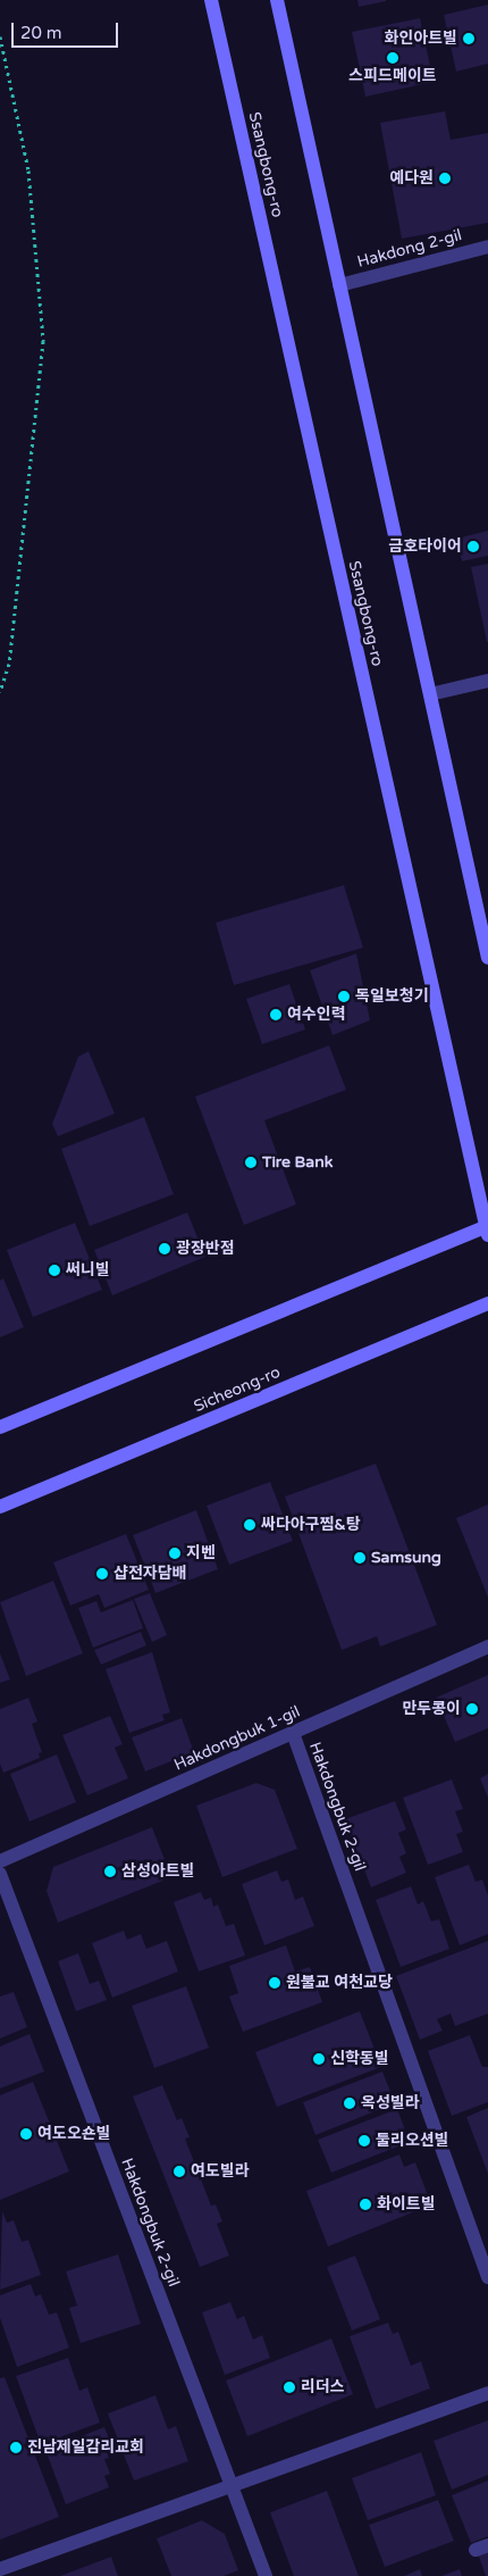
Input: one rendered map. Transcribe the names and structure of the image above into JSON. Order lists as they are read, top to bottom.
{
  "streets": {
    "street": [
      "Ssangbong-ro",
      "Hakdong 2-gil",
      "Sicheong-ro",
      "Hakdongbuk 1-gil",
      "Hakdongbuk 2-gil"
    ]
  },
  "crossings": [
    ["Hakdongbuk 1-gil", "Hakdongbuk 2-gil"]
  ],
  "places": [
    "화인아트빌",
    "스피드메이트",
    "예다원",
    "금호타이어",
    "독일보청기",
    "여수인력",
    "Tire Bank",
    "광장반점",
    "써니빌",
    "싸다아구찜&탕",
    "지벤",
    "Samsung",
    "샵전자담배",
    "만두콩이",
    "삼성아트빌",
    "원불교 여천교당",
    "신학동빌",
    "옥성빌라",
    "여도오숀빌",
    "둘리오션빌",
    "여도빌라",
    "화이트빌",
    "리더스",
    "진남제일감리교회"
  ],
  "scale_bar": "20 m"
}
